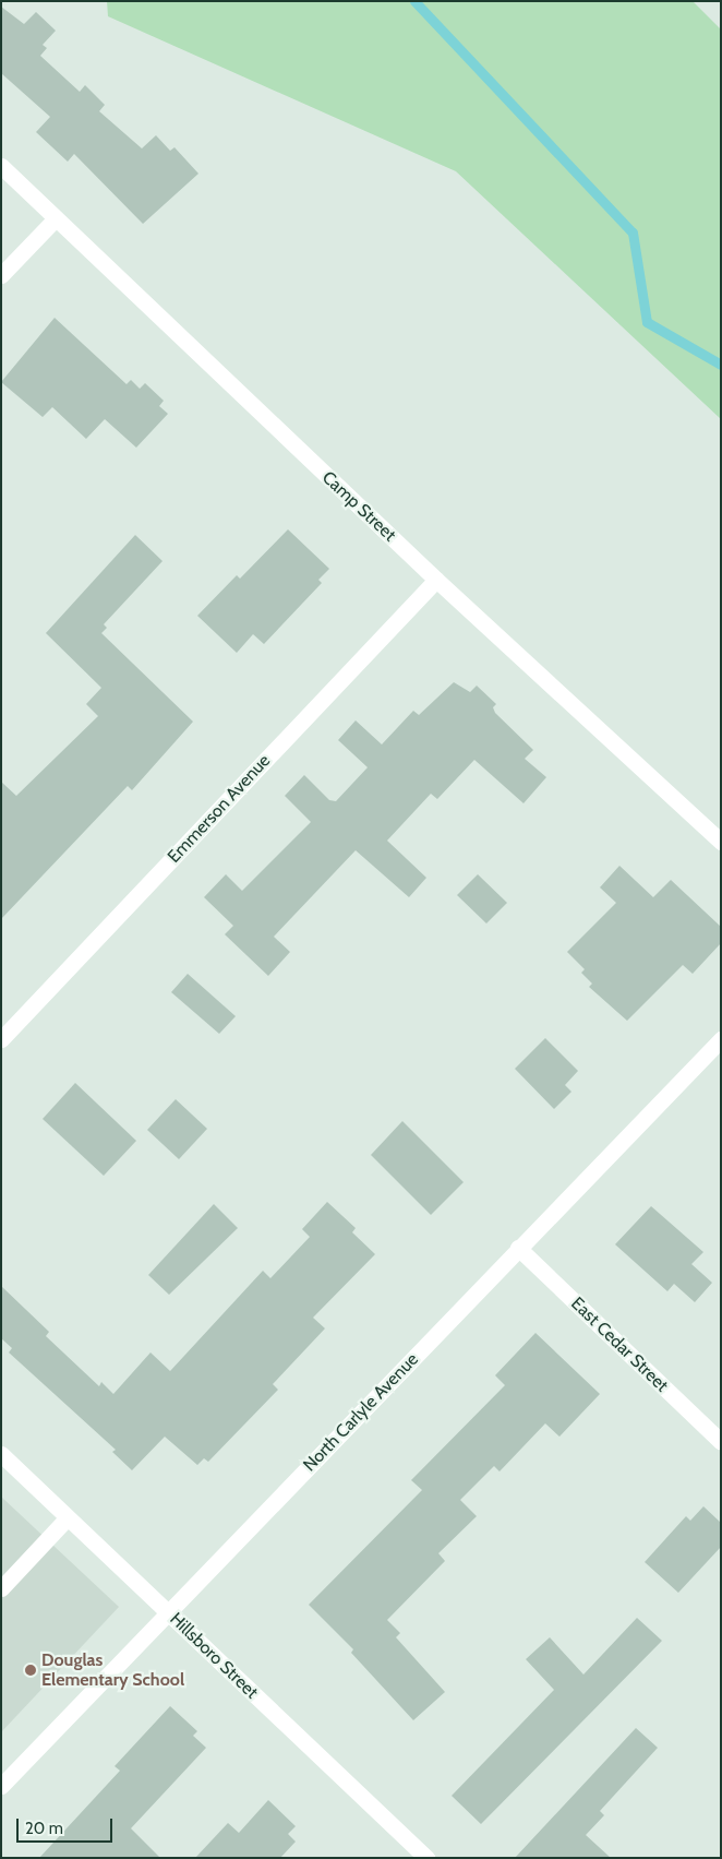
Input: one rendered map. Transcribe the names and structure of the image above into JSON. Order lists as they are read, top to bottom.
{
  "streets": {
    "street": [
      "Camp Street",
      "Emmerson Avenue",
      "East Cedar Street",
      "North Carlyle Avenue",
      "Hillsboro Street"
    ]
  },
  "crossings": [
    ["Camp Street", "Emmerson Avenue"],
    ["East Cedar Street", "North Carlyle Avenue"],
    ["North Carlyle Avenue", "Hillsboro Street"]
  ],
  "places": ["Douglas Elementary School"],
  "scale_bar": "20 m"
}
